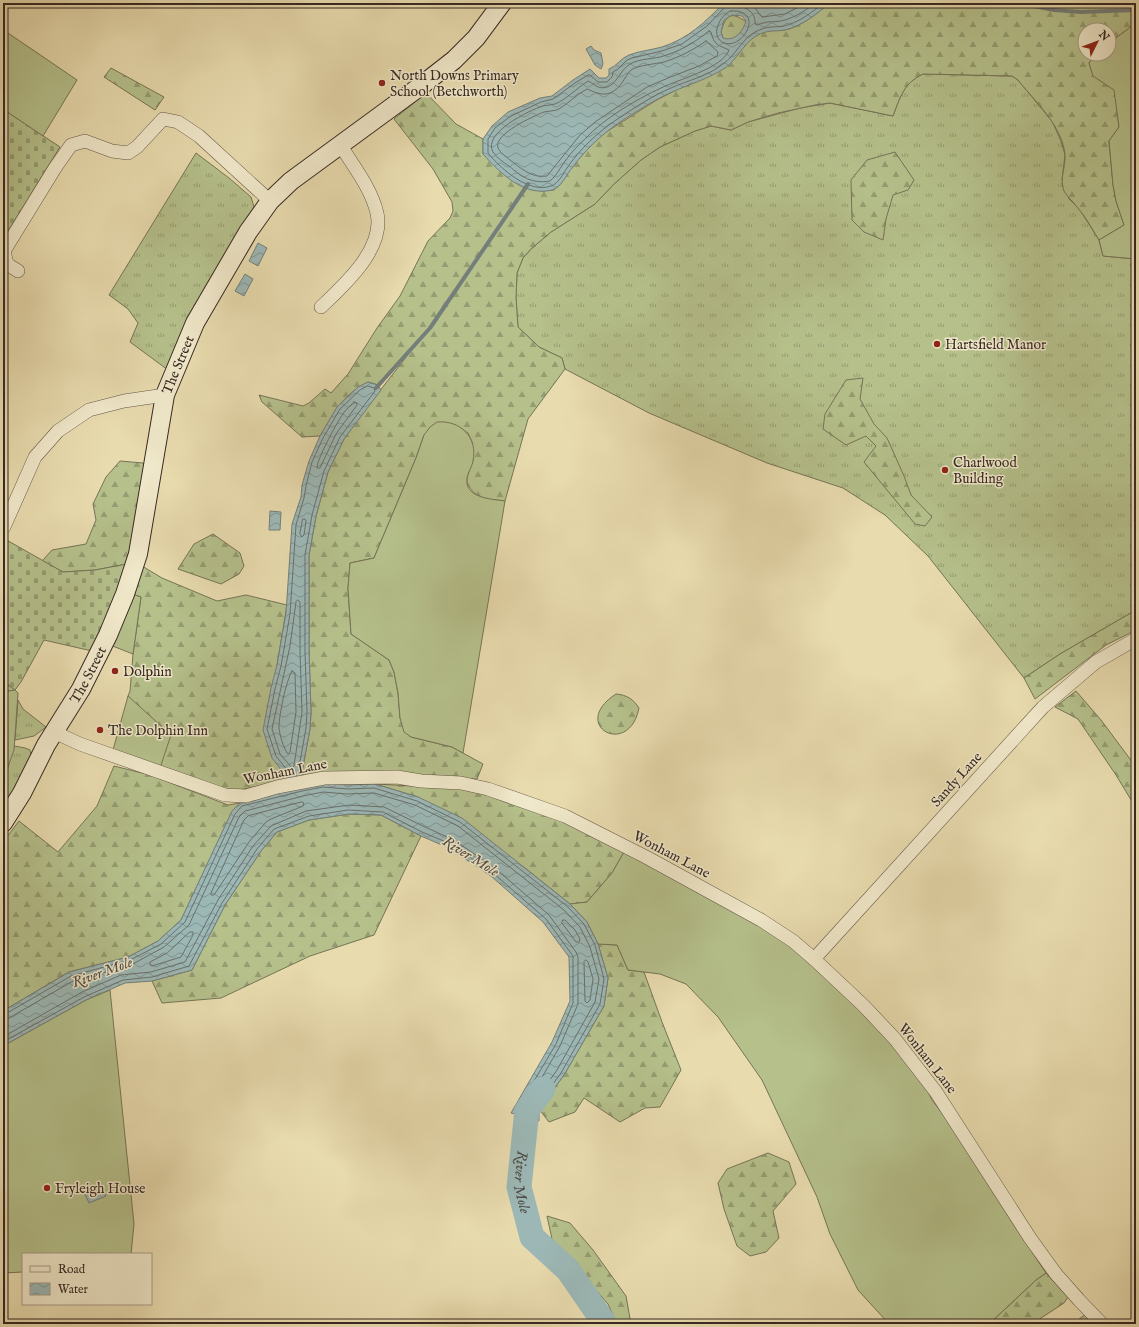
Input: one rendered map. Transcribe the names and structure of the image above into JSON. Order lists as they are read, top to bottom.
{
  "streets": {
    "street": ["The Street", "Wonham Lane", "Sandy Lane"]
  },
  "crossings": [
    ["The Street", "Wonham Lane"],
    ["Wonham Lane", "Sandy Lane"]
  ],
  "water": ["River Mole"],
  "places": [
    "North Downs Primary School (Betchworth)",
    "Hartsfield Manor",
    "Charlwood Building",
    "Dolphin",
    "The Dolphin Inn",
    "Fryleigh House"
  ],
  "legend": ["Road", "Water"],
  "north": "top right"
}
